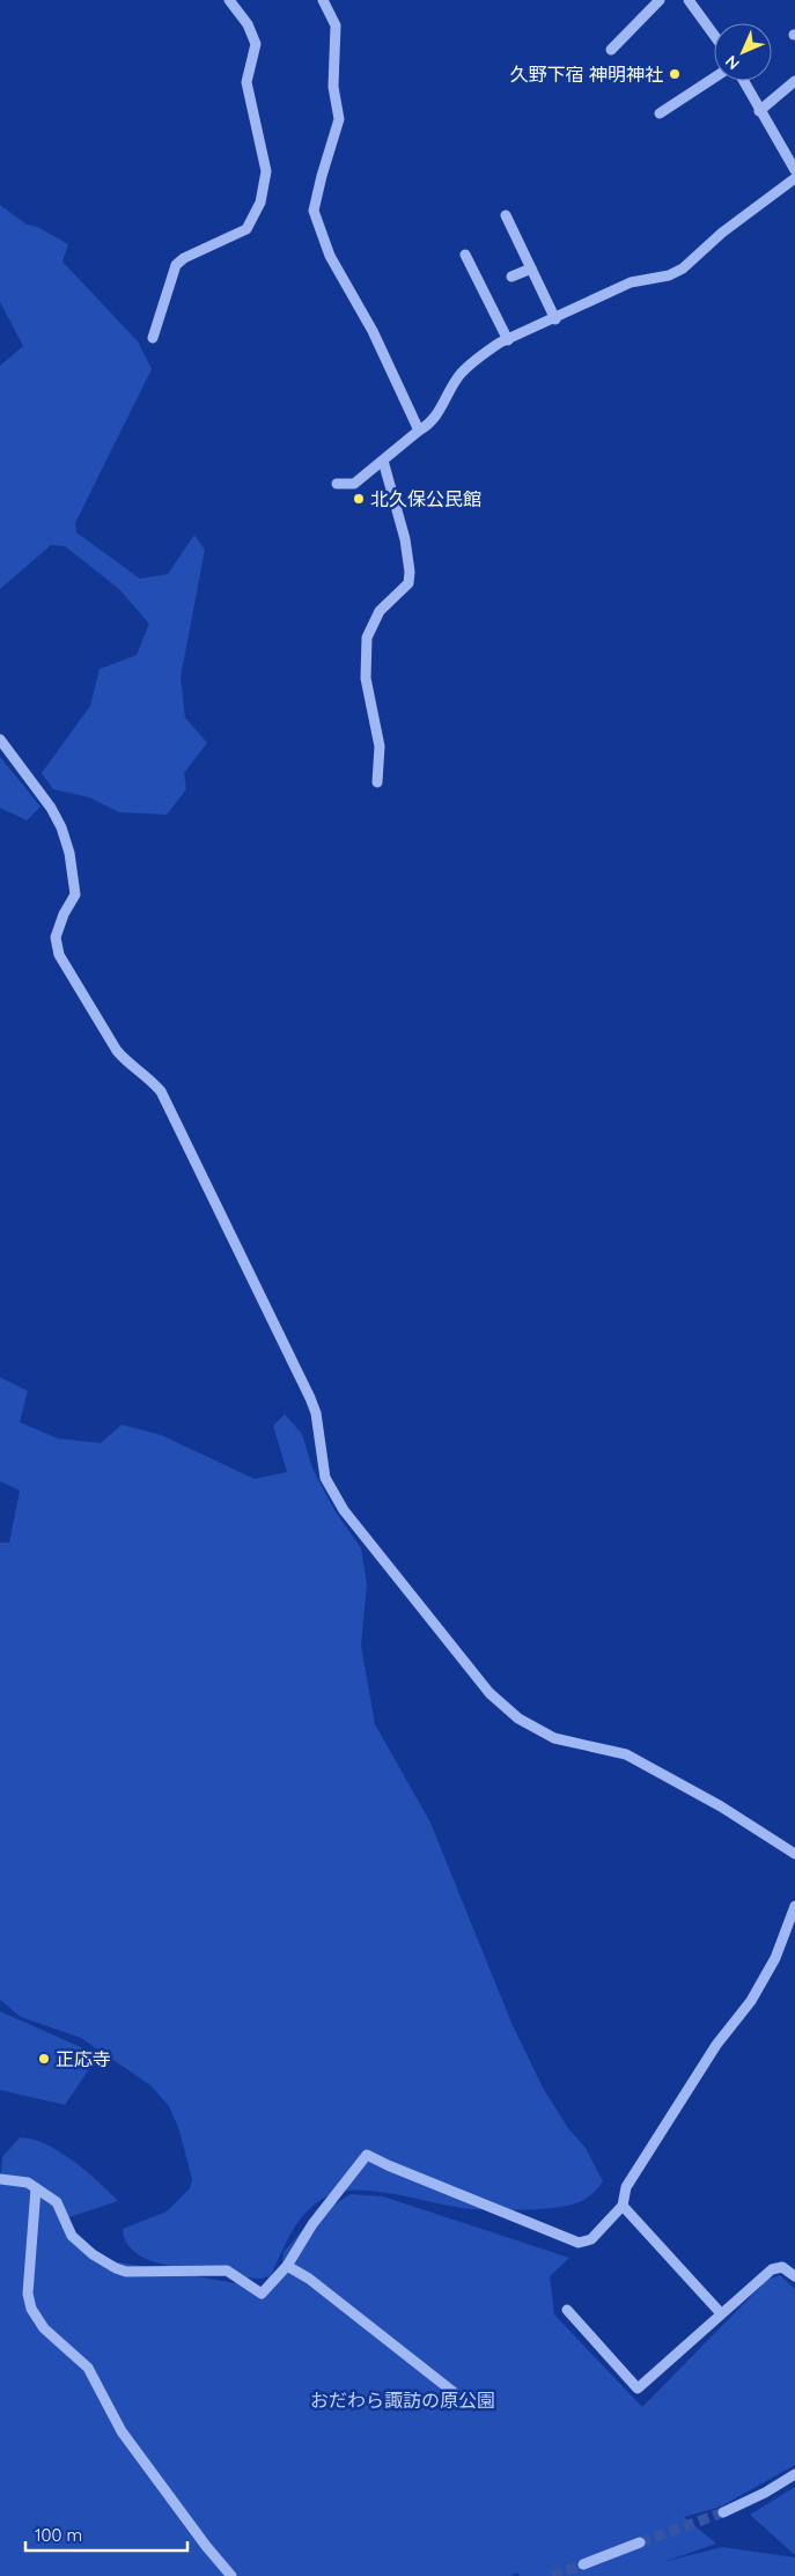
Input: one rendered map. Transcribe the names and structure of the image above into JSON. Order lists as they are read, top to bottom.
{
  "parks": ["おだわら諏訪の原公園"],
  "places": ["久野下宿 神明神社", "北久保公民館", "正応寺"],
  "scale_bar": "100 m",
  "north": "bottom left"
}
